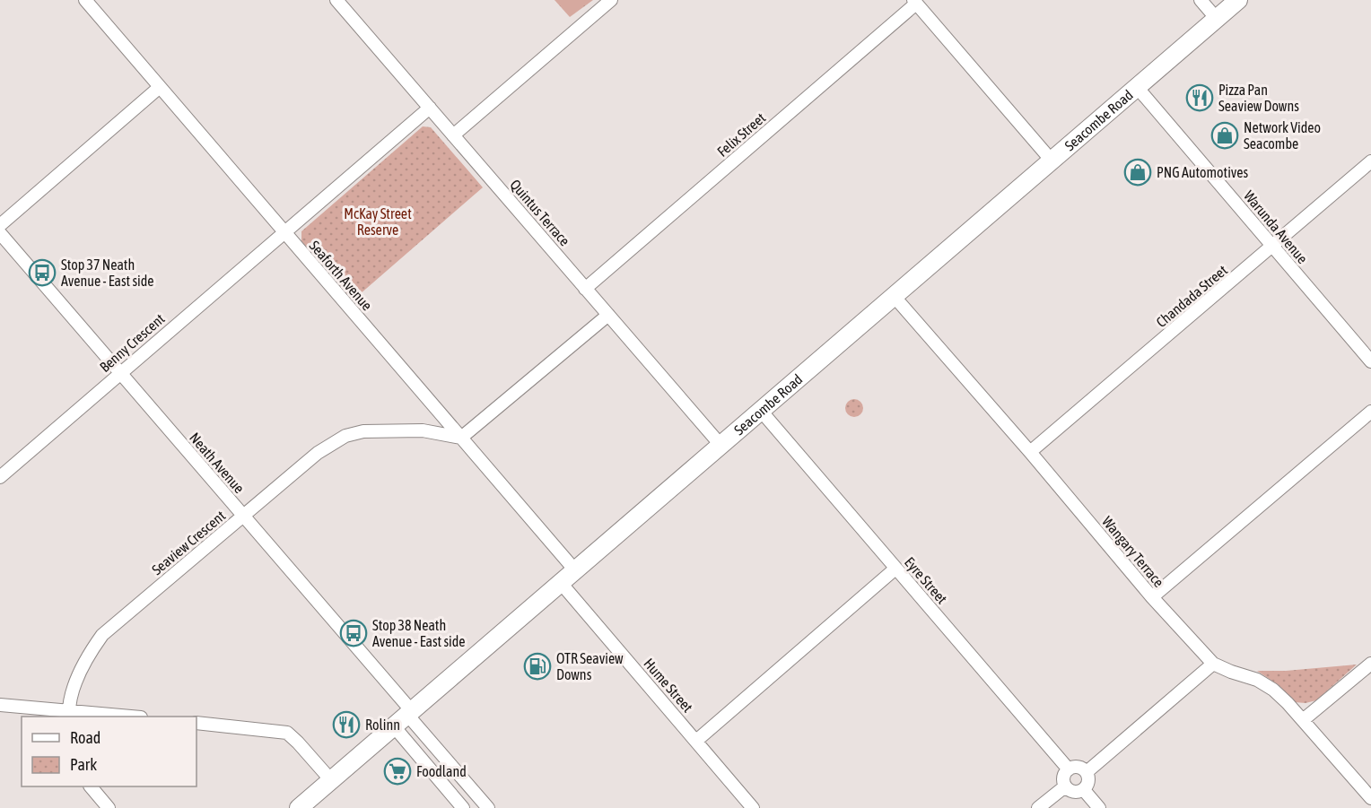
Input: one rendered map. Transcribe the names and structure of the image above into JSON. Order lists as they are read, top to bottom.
{
  "streets": {
    "main road": ["Seacombe Road"],
    "street": [
      "Felix Street",
      "Quintus Terrace",
      "Warunda Avenue",
      "Seaforth Avenue",
      "Chandada Street",
      "Benny Crescent",
      "Neath Avenue",
      "Seaview Crescent",
      "Wangary Terrace",
      "Eyre Street",
      "Hume Street"
    ]
  },
  "crossings": [
    ["Seacombe Road", "Quintus Terrace"],
    ["Seacombe Road", "Warunda Avenue"],
    ["Seacombe Road", "Seaforth Avenue"],
    ["Seacombe Road", "Neath Avenue"],
    ["Seacombe Road", "Wangary Terrace"],
    ["Seacombe Road", "Eyre Street"],
    ["Seacombe Road", "Hume Street"],
    ["Felix Street", "Quintus Terrace"],
    ["Quintus Terrace", "Benny Crescent"],
    ["Warunda Avenue", "Chandada Street"],
    ["Seaforth Avenue", "Benny Crescent"],
    ["Seaforth Avenue", "Seaview Crescent"],
    ["Chandada Street", "Wangary Terrace"],
    ["Benny Crescent", "Neath Avenue"],
    ["Neath Avenue", "Seaview Crescent"]
  ],
  "parks": ["McKay Street Reserve"],
  "places": {
    "restaurant": ["Pizza Pan Seaview Downs", "Rolinn"],
    "shop": ["Network Video Seacombe", "PNG Automotives"],
    "bus stop": ["Stop 37 Neath Avenue - East side", "Stop 38 Neath Avenue - East side"],
    "fuel station": ["OTR Seaview Downs"],
    "supermarket": ["Foodland"]
  },
  "legend": ["Road", "Park"]
}
